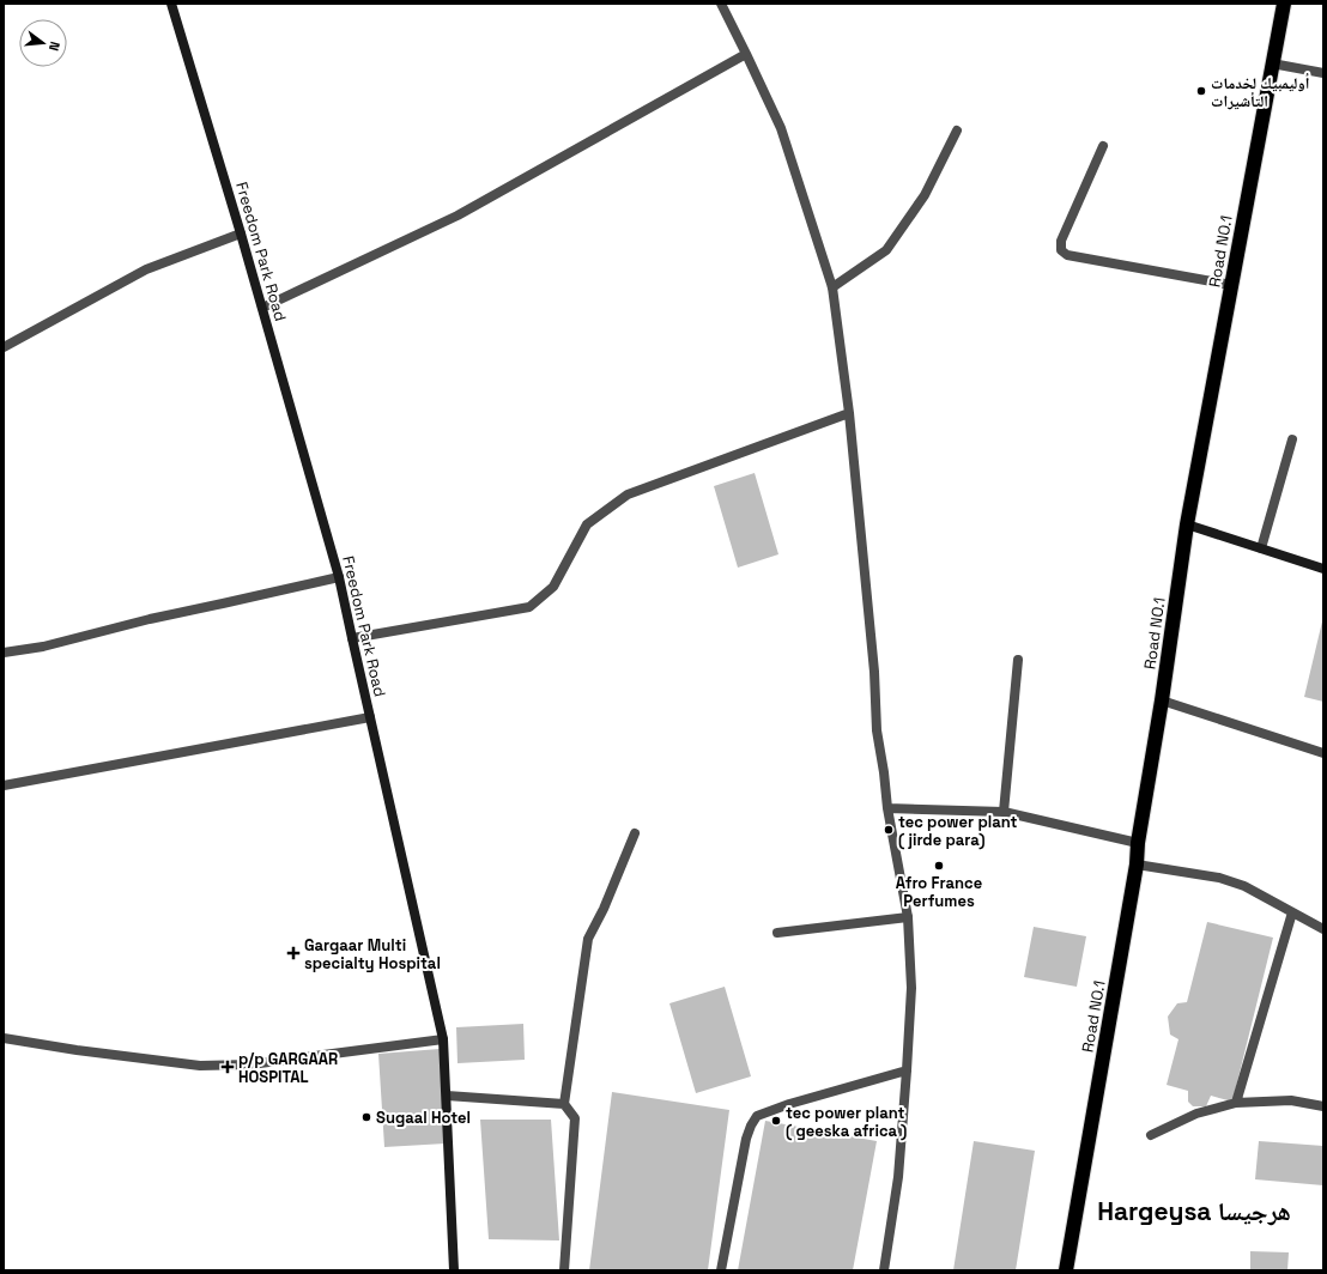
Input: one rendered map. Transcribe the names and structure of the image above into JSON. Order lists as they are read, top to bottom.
{
  "streets": {
    "highway": ["Road NO.1"],
    "street": ["Freedom Park Road"]
  },
  "districts": ["Hargeysa هرجيسا"],
  "places": {
    "other": [
      "أوليمبيك لخدمات التأشيرات",
      "tec power plant ( jirde para)",
      "Afro France Perfumes",
      "Sugaal Hotel",
      "tec power plant ( geeska africa )"
    ],
    "health": ["Gargaar Multi specialty Hospital", "p/p GARGAAR HOSPITAL"]
  },
  "north": "right"
}
